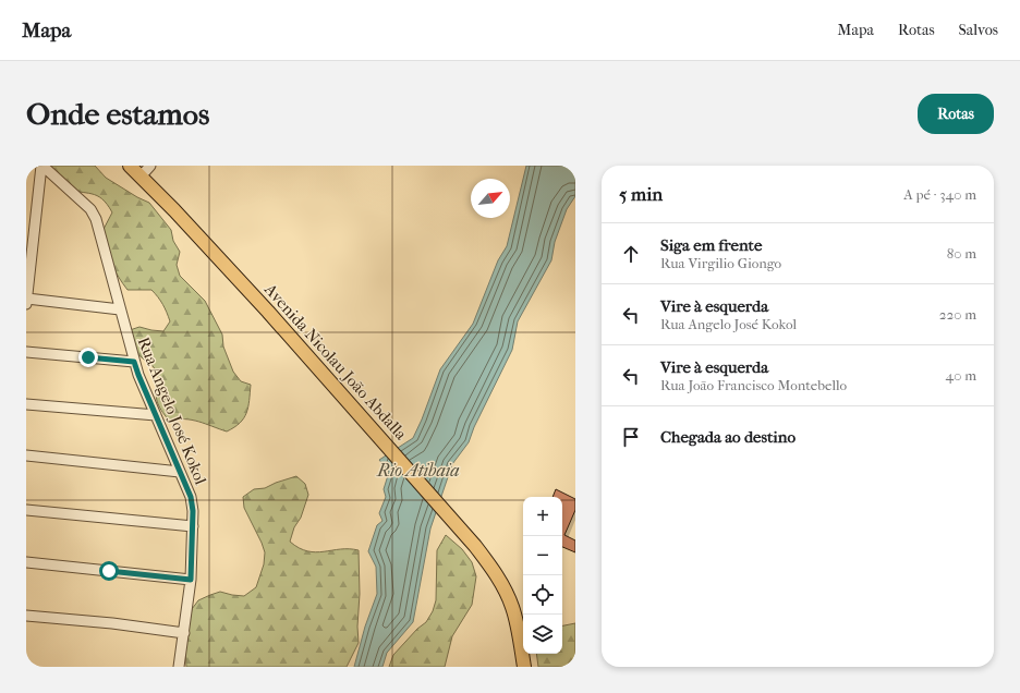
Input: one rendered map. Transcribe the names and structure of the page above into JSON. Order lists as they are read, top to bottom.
{
  "streets": {
    "main road": ["Avenida Nicolau João Abdalla"],
    "street": ["Rua Angelo José Kokol"]
  },
  "water": ["Rio Atibaia"],
  "north": "top right",
  "page": {
    "header": "Mapa",
    "nav": ["Mapa", "Rotas", "Salvos"],
    "buttons": "Rotas",
    "title": "Onde estamos",
    "heading": ["5 min", "A pé · 340 m"],
    "list": [
      ["Siga em frente", "Rua Virgilio Giongo", "80 m"],
      ["Vire à esquerda", "Rua Angelo José Kokol", "220 m"],
      ["Vire à esquerda", "Rua João Francisco Montebello", "40 m"],
      "Chegada ao destino"
    ],
    "map_buttons": ["+", "−"]
  }
}
